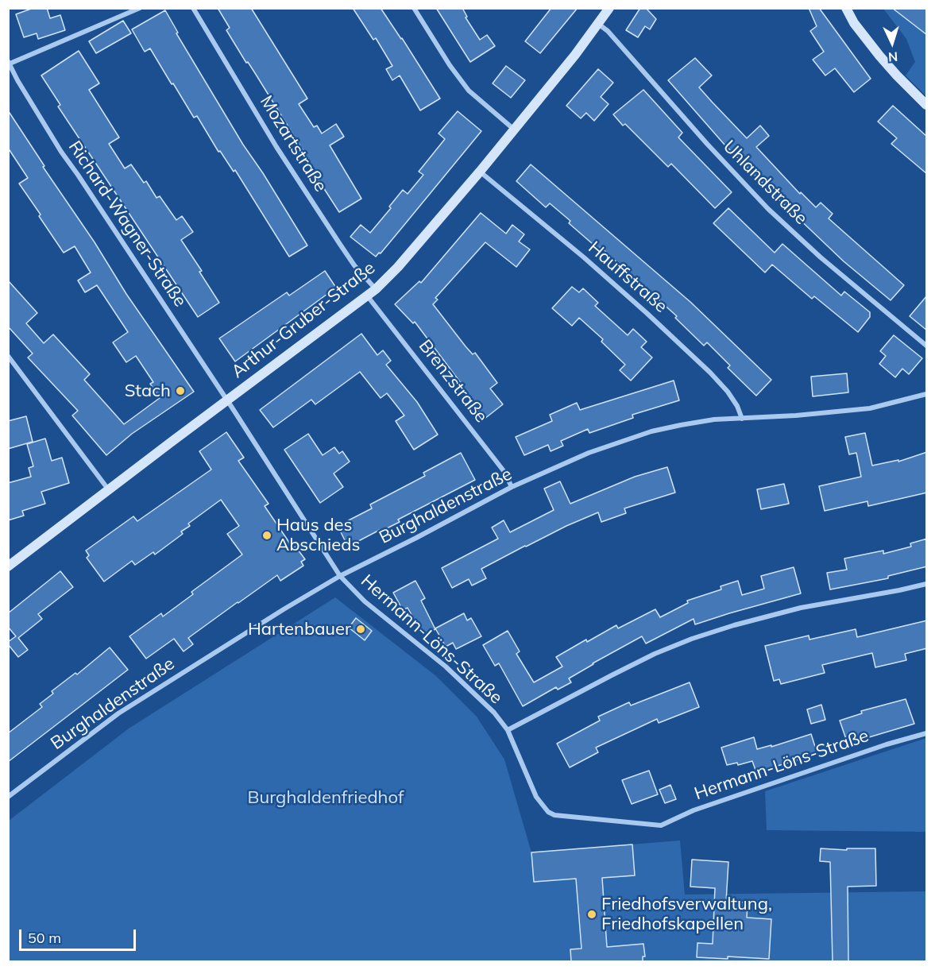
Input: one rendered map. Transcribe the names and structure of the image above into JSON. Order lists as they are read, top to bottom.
{
  "streets": {
    "street": [
      "Mozartstraße",
      "Uhlandstraße",
      "Richard-Wagner-Straße",
      "Hauffstraße",
      "Arthur-Gruber-Straße",
      "Brenzstraße",
      "Burghaldenstraße",
      "Hermann-Löns-Straße"
    ]
  },
  "crossings": [
    ["Mozartstraße", "Arthur-Gruber-Straße"],
    ["Uhlandstraße", "Arthur-Gruber-Straße"],
    ["Richard-Wagner-Straße", "Arthur-Gruber-Straße"],
    ["Richard-Wagner-Straße", "Hermann-Löns-Straße"],
    ["Hauffstraße", "Arthur-Gruber-Straße"],
    ["Hauffstraße", "Burghaldenstraße"],
    ["Arthur-Gruber-Straße", "Brenzstraße"],
    ["Arthur-Gruber-Straße", "Hermann-Löns-Straße"],
    ["Brenzstraße", "Burghaldenstraße"],
    ["Burghaldenstraße", "Hermann-Löns-Straße"]
  ],
  "parks": ["Burghaldenfriedhof"],
  "places": [
    "Stach",
    "Haus des Abschieds",
    "Hartenbauer",
    "Friedhofsverwaltung, Friedhofskapellen"
  ],
  "scale_bar": "50 m",
  "north": "bottom"
}
